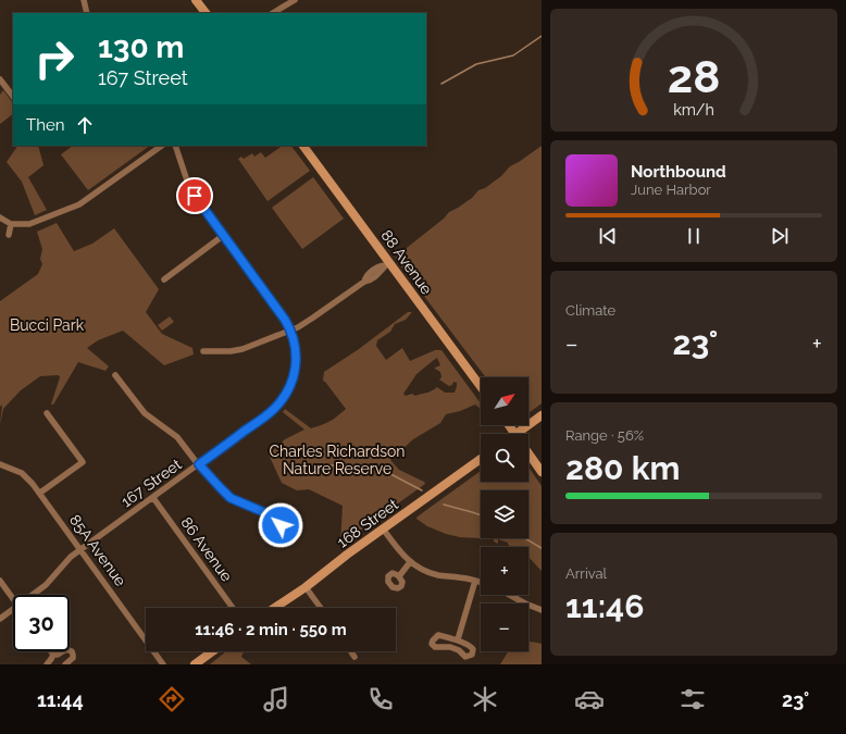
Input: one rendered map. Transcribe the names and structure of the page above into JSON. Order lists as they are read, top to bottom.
{
  "streets": {
    "main road": ["88 Avenue", "168 Street"],
    "street": ["167 Street", "86 Avenue", "85A Avenue"]
  },
  "crossings": [
    ["167 Street", "86 Avenue"],
    ["167 Street", "85A Avenue"]
  ],
  "parks": ["Bucci Park", "Charles Richardson Nature Reserve"],
  "north": "top right",
  "page": {
    "turn": ["130 m", "167 Street"],
    "then": "Then",
    "song": ["Northbound", "June Harbor"],
    "tile": [
      "Climate",
      ["Range · 56%", "280 km"],
      ["Arrival", "11:46"]
    ],
    "heat": ["−", "23°", "+"],
    "map_buttons": ["+", "−"],
    "limit": "30",
    "trip": "11:46 · 2 min · 550 m",
    "tabs": ["11:44", "23°"],
    "gauge": ["28", "km/h"]
  }
}
